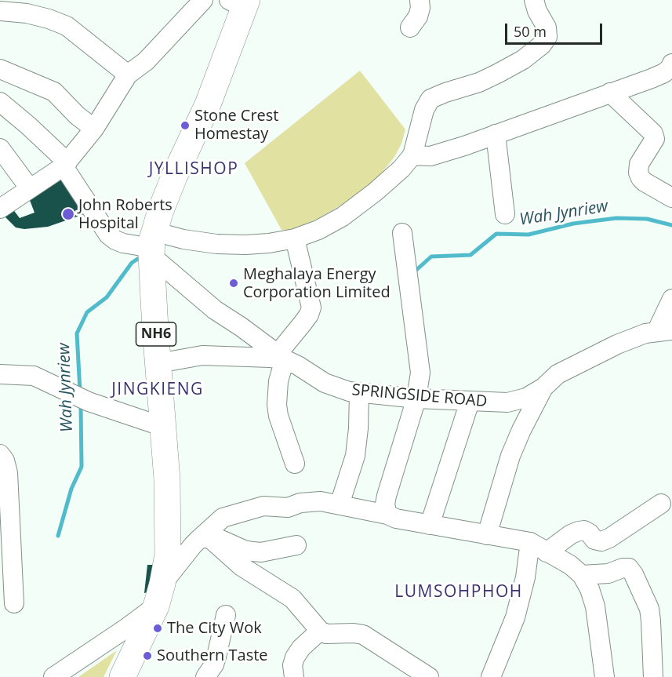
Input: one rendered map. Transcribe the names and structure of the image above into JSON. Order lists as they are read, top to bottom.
{
  "streets": {
    "highway": ["NH6"],
    "street": ["SPRINGSIDE ROAD"]
  },
  "crossings": [
    ["NH6", "SPRINGSIDE ROAD"]
  ],
  "districts": ["JYLLISHOP", "JINGKIENG", "LUMSOHPHOH"],
  "water": ["Wah Jynriew"],
  "places": [
    "Stone Crest Homestay",
    "John Roberts Hospital",
    "Meghalaya Energy Corporation Limited",
    "The City Wok",
    "Southern Taste"
  ],
  "scale_bar": "50 m"
}
